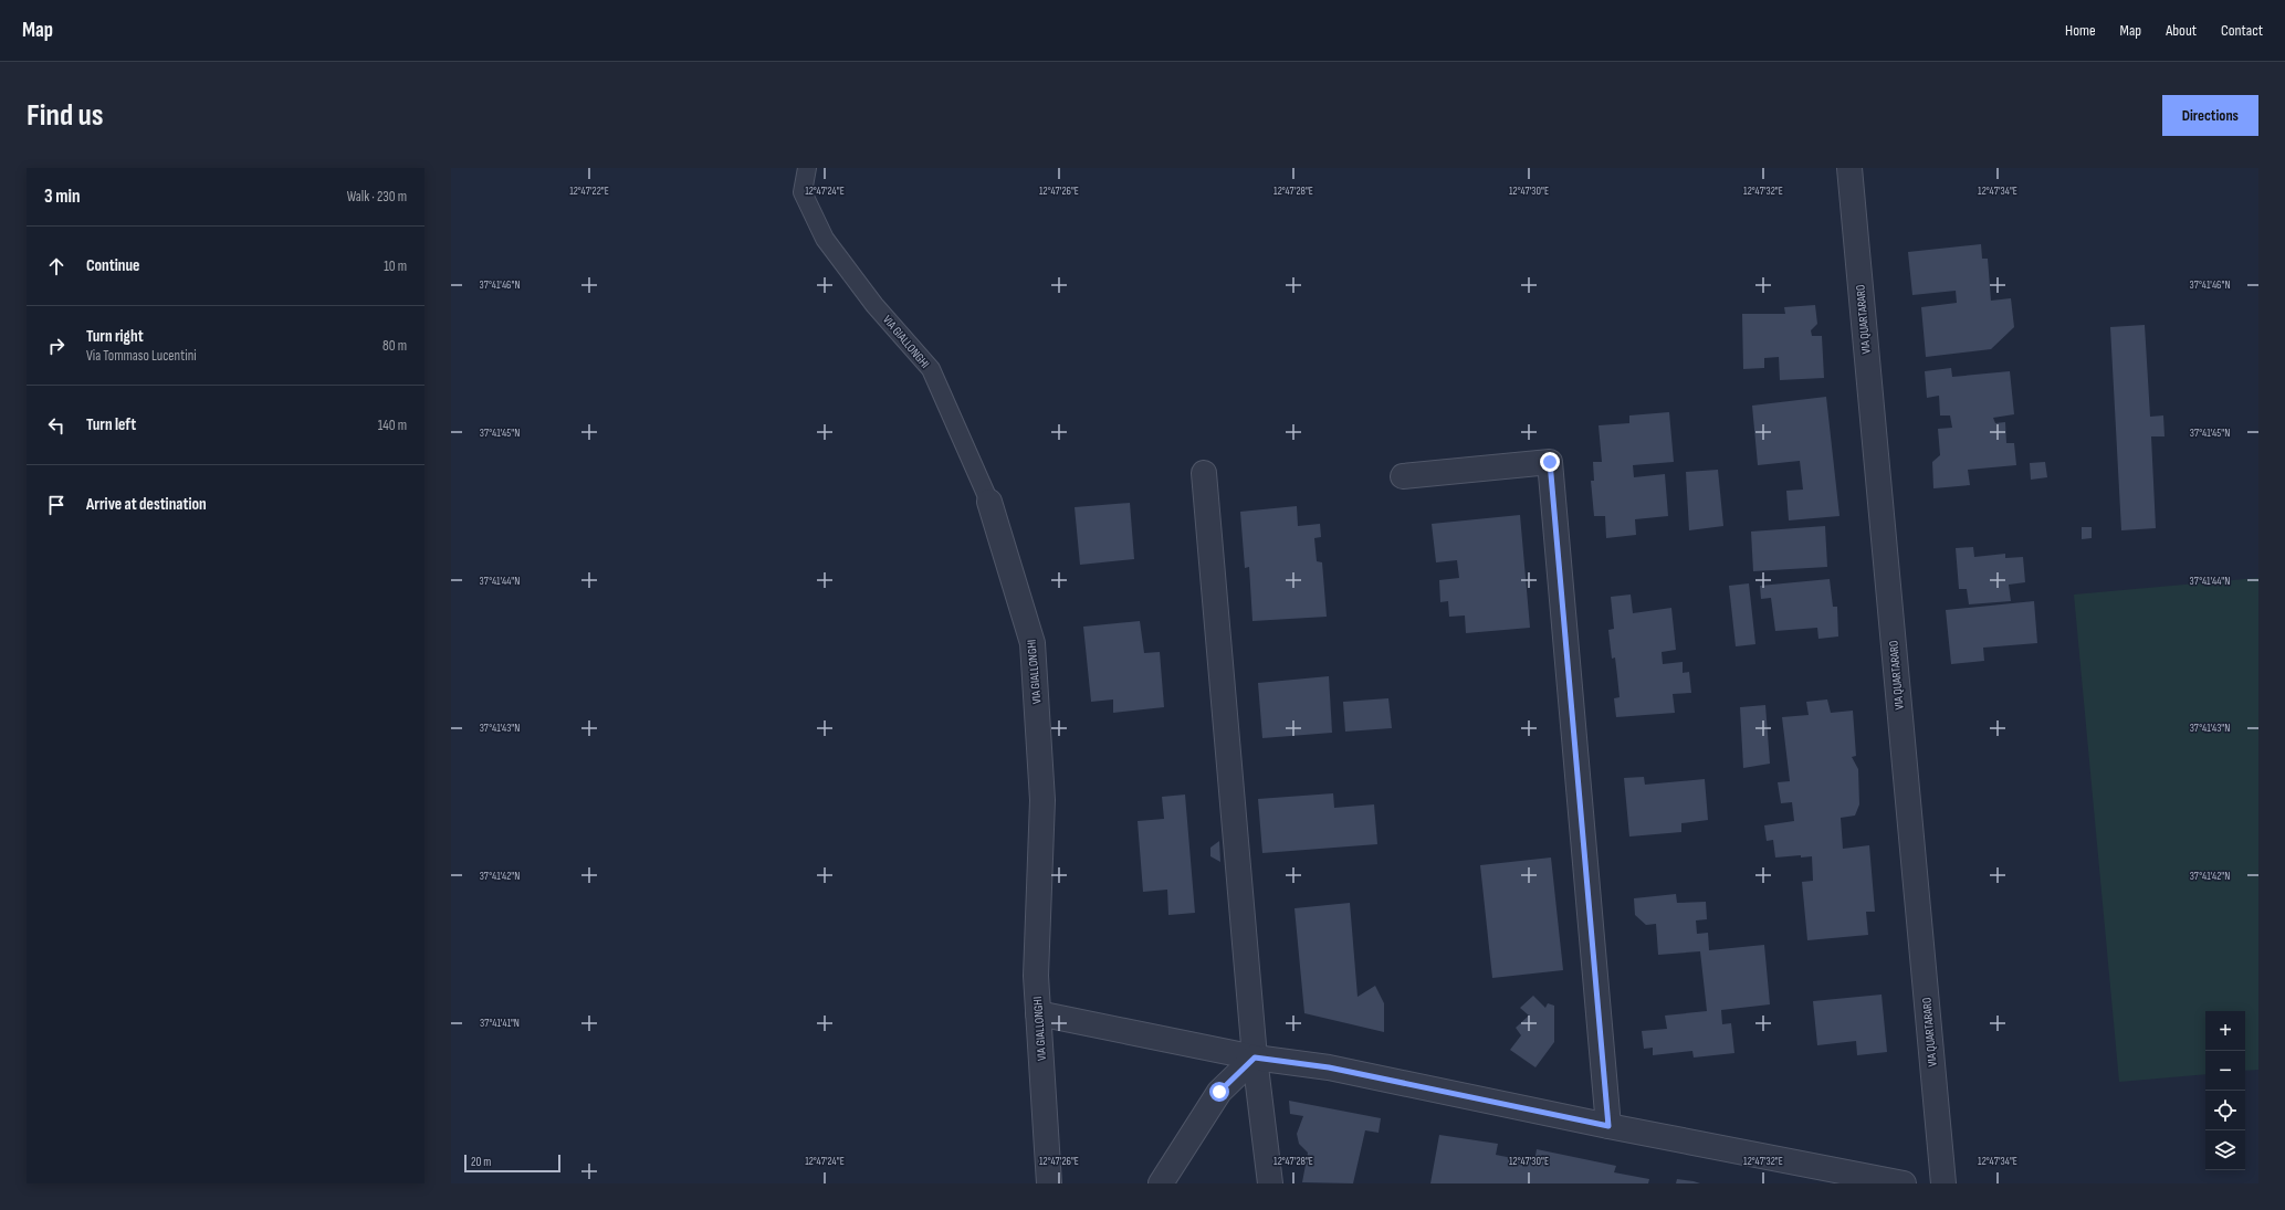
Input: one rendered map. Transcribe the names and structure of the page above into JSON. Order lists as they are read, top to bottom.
{
  "streets": {
    "street": ["VIA QUARTARARO", "VIA GIALLONGHI"]
  },
  "scale_bar": "20 m",
  "page": {
    "header": "Map",
    "nav": [
      "Home",
      "Map",
      "About",
      "Contact"
    ],
    "buttons": "Directions",
    "title": "Find us",
    "heading": ["3 min", "Walk · 230 m"],
    "list": [
      ["Continue", "10 m"],
      ["Turn right", "Via Tommaso Lucentini", "80 m"],
      ["Turn left", "140 m"],
      "Arrive at destination"
    ],
    "map_buttons": ["+", "−"],
    "scale": "20 m"
  },
  "coordinates": [
    "12°47'22\"E",
    "12°47'24\"E",
    "12°47'26\"E",
    "12°47'28\"E",
    "12°47'30\"E",
    "12°47'32\"E",
    "12°47'34\"E",
    "37°41'46\"N",
    "37°41'45\"N",
    "37°41'44\"N",
    "37°41'43\"N",
    "37°41'42\"N",
    "37°41'41\"N"
  ]
}
